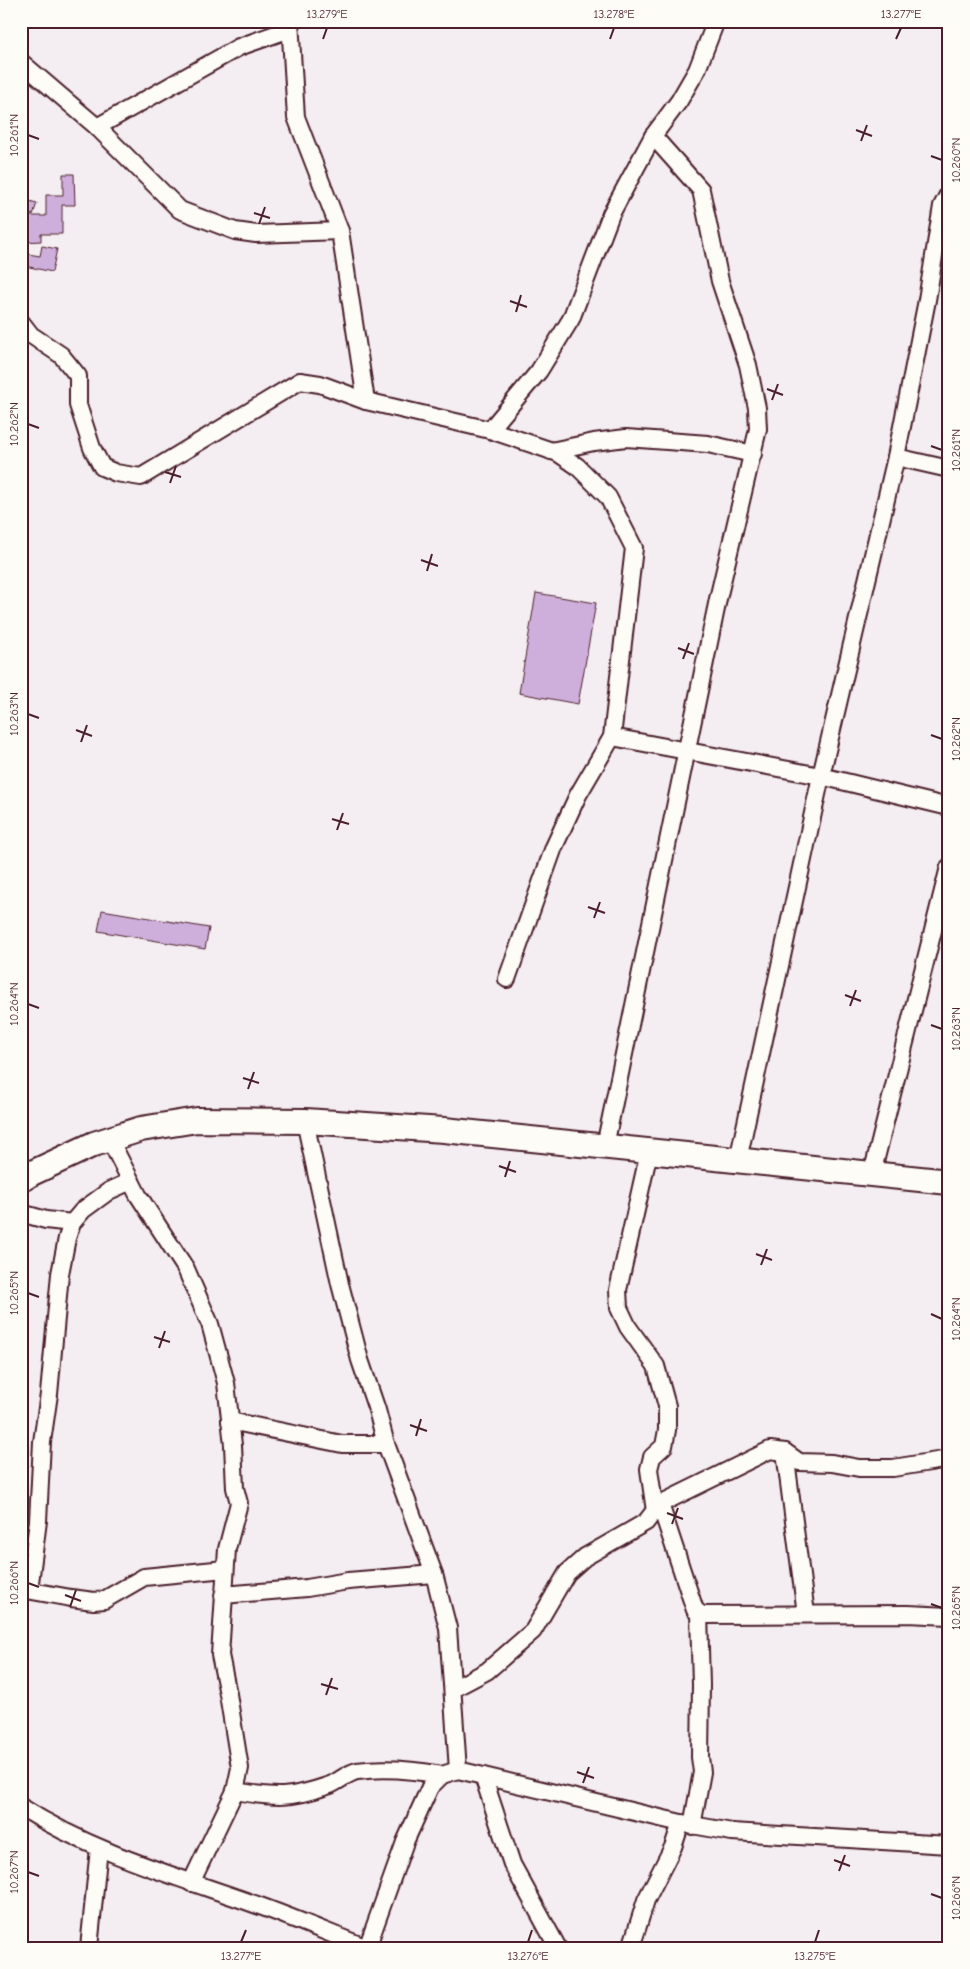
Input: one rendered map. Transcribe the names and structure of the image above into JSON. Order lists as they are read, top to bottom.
{
  "coordinates": [
    "13.279°E",
    "13.278°E",
    "13.277°E",
    "10.261°N",
    "10.260°N",
    "10.262°N",
    "10.263°N",
    "10.264°N",
    "10.265°N",
    "10.266°N",
    "10.267°N",
    "13.276°E",
    "13.275°E"
  ]
}
